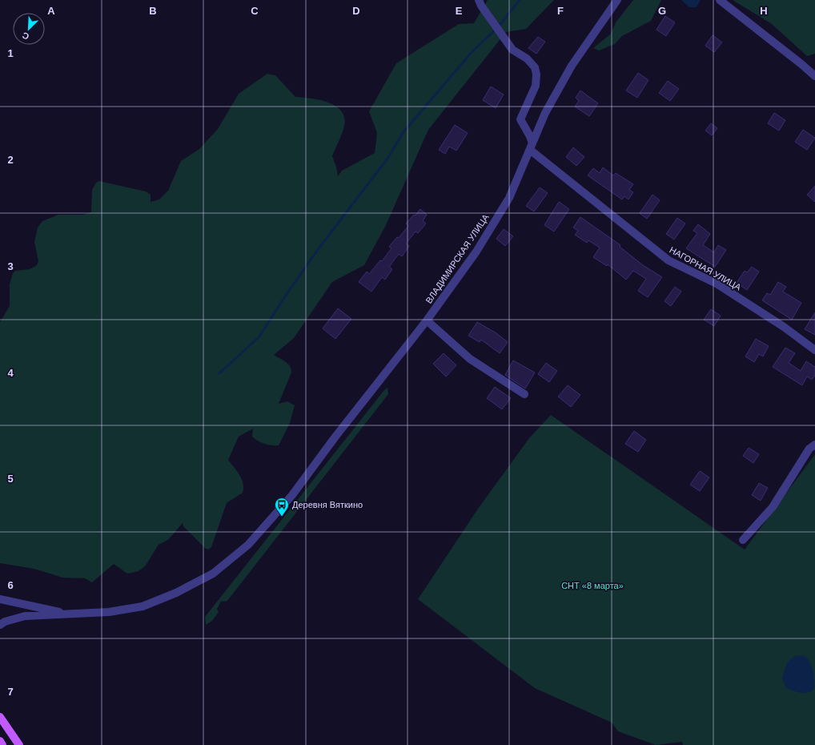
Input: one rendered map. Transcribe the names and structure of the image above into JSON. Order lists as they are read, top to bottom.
{
  "streets": {
    "street": ["ВЛАДИМИРСКАЯ УЛИЦА", "НАГОРНАЯ УЛИЦА"]
  },
  "crossings": [
    ["ВЛАДИМИРСКАЯ УЛИЦА", "НАГОРНАЯ УЛИЦА"]
  ],
  "parks": ["СНТ «8 марта»"],
  "places": {
    "bus stop": ["Деревня Вяткино"]
  },
  "north": "bottom left",
  "grid": {
    "columns": [
      "A",
      "B",
      "C",
      "D",
      "E",
      "F",
      "G",
      "H"
    ],
    "rows": [
      "1",
      "2",
      "3",
      "4",
      "5",
      "6",
      "7"
    ]
  }
}
